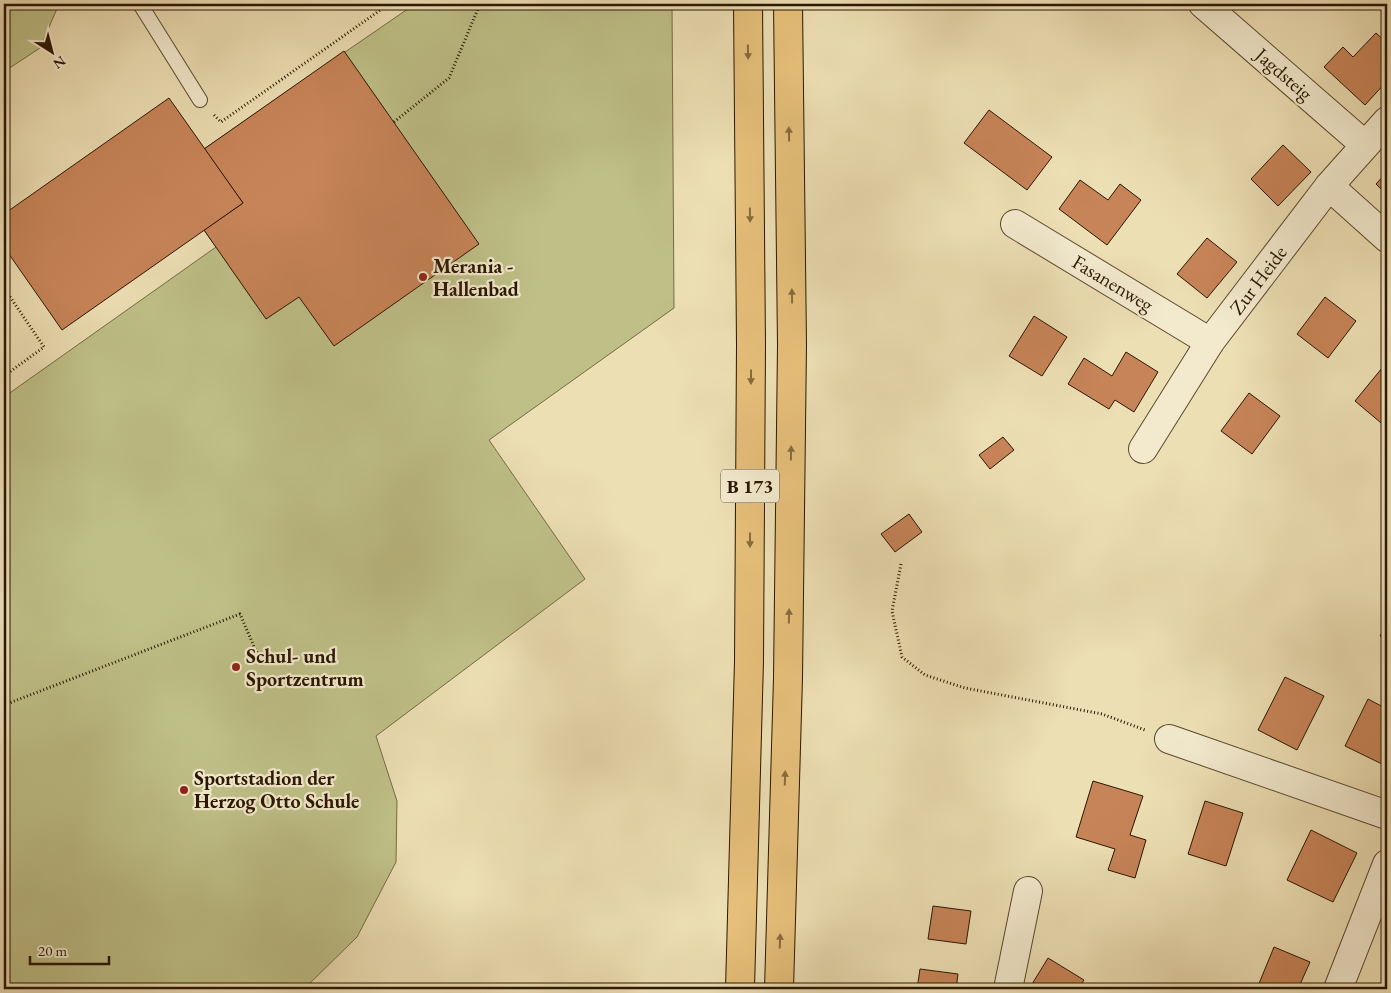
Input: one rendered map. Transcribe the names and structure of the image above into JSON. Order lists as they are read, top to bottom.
{
  "streets": {
    "highway": ["B 173"],
    "street": ["Jagdsteig", "Zur Heide", "Fasanenweg"]
  },
  "crossings": [
    ["Jagdsteig", "Zur Heide"],
    ["Zur Heide", "Fasanenweg"]
  ],
  "places": ["Merania - Hallenbad", "Schul- und Sportzentrum", "Sportstadion der Herzog Otto Schule"],
  "scale_bar": "20 m",
  "north": "bottom right"
}
